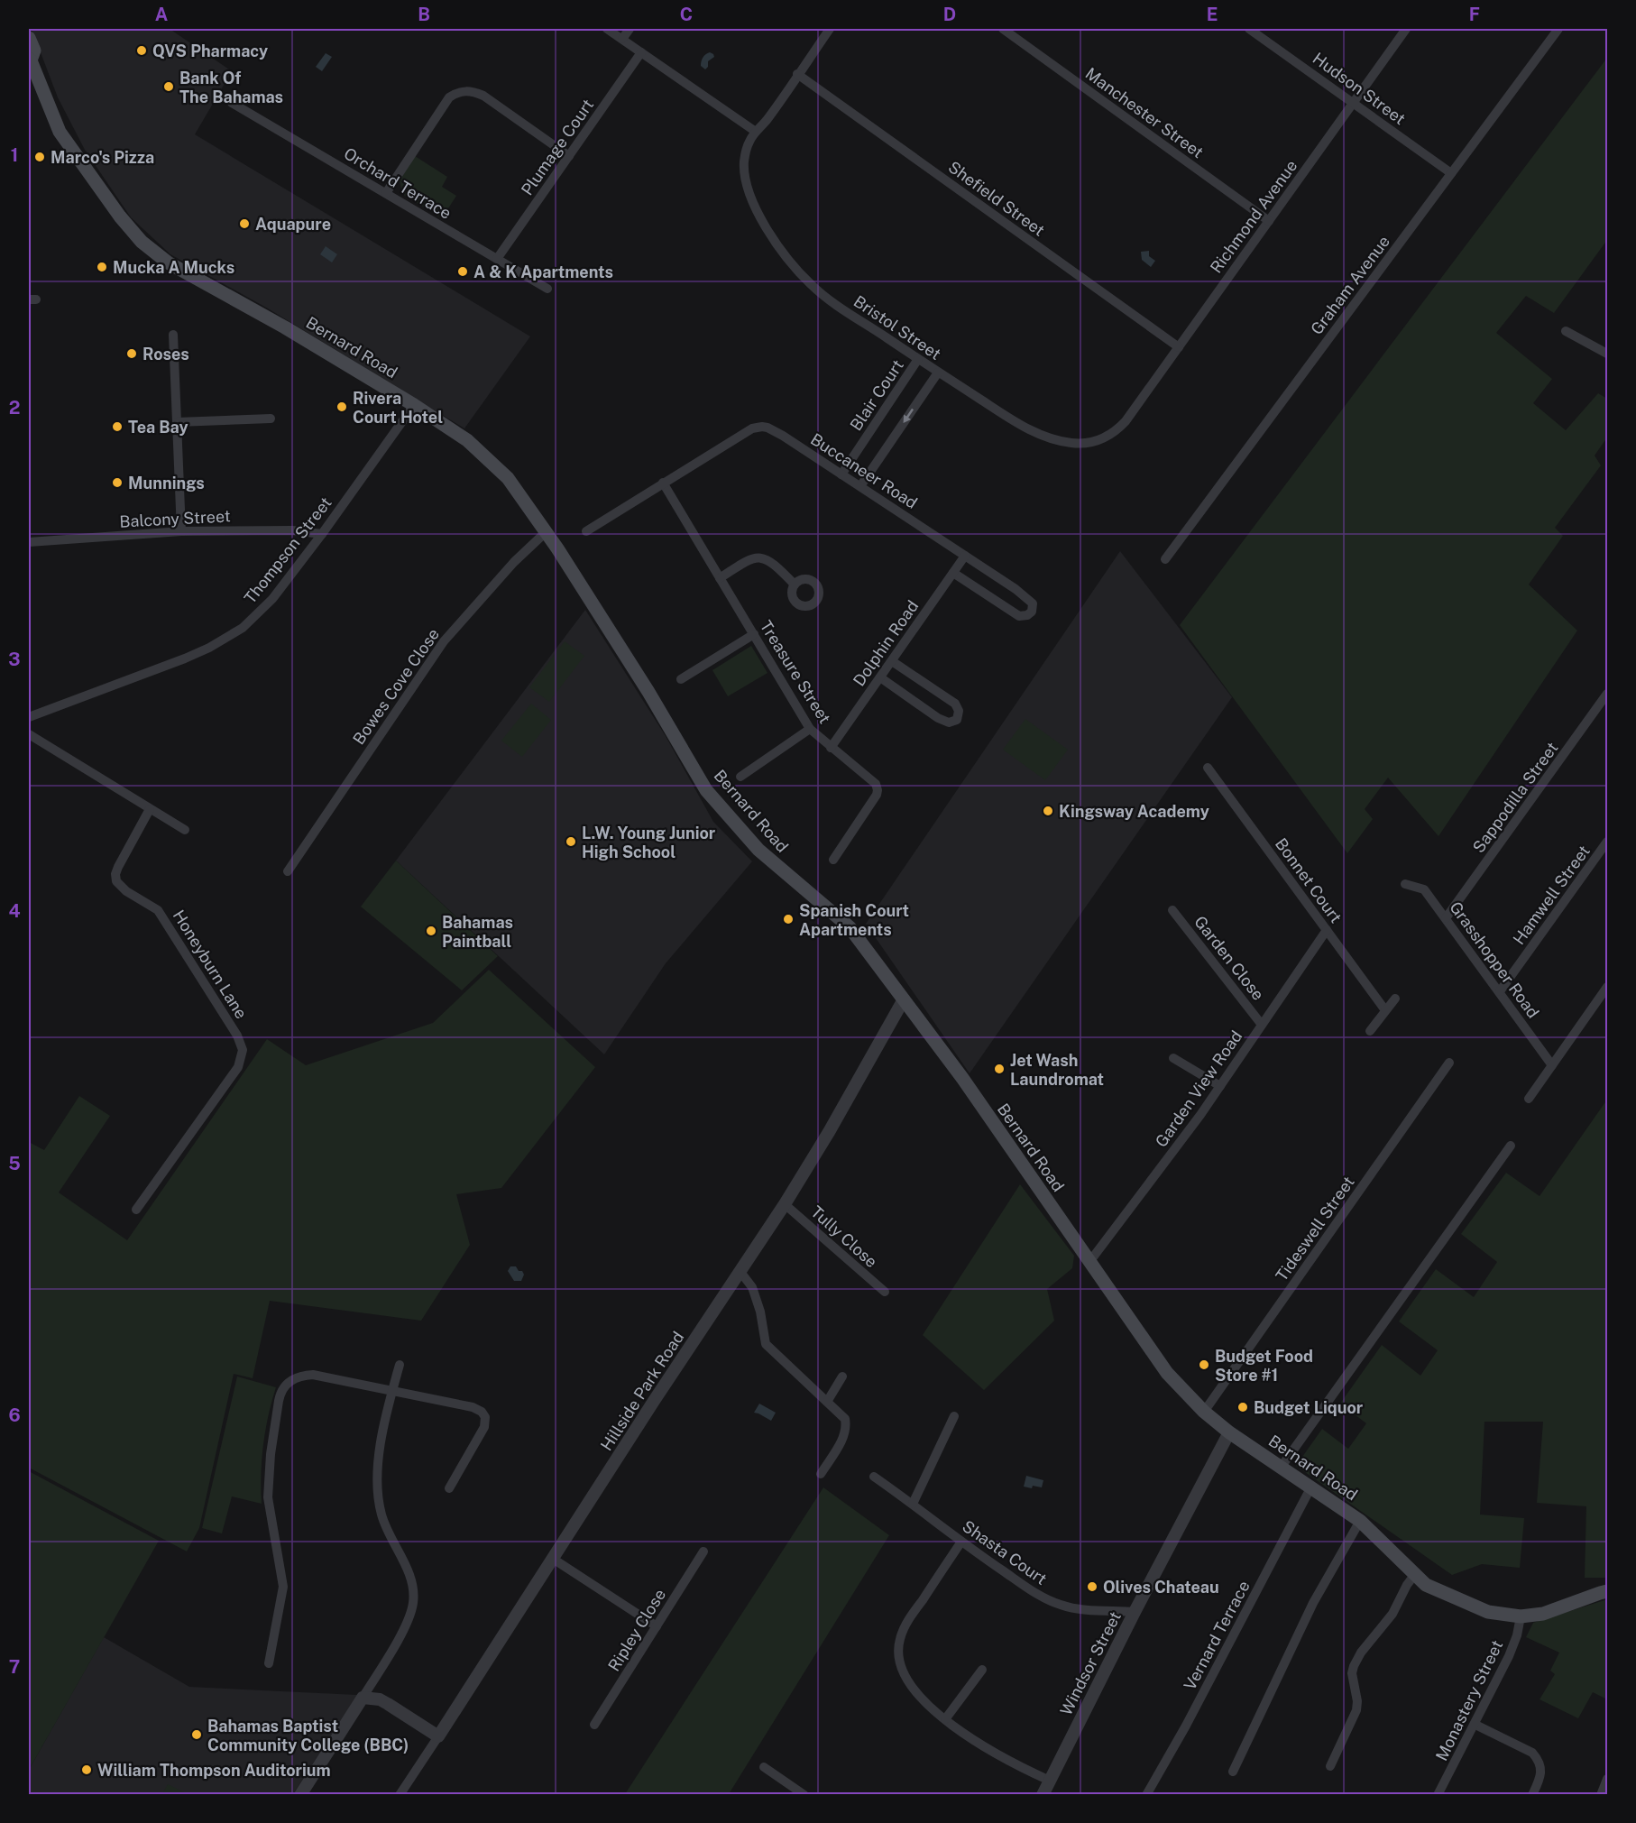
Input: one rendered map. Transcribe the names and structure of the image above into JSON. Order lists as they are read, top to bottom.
{
  "streets": {
    "main road": ["Bernard Road"],
    "street": [
      "Hudson Street",
      "Manchester Street",
      "Plumage Court",
      "Orchard Terrace",
      "Shefield Street",
      "Richmond Avenue",
      "Graham Avenue",
      "Bristol Street",
      "Blair Court",
      "Buccaneer Road",
      "Balcony Street",
      "Thompson Street",
      "Dolphin Road",
      "Treasure Street",
      "Bowes Cove Close",
      "Sappodilla Street",
      "Bonnet Court",
      "Hamwell Street",
      "Garden Close",
      "Grasshopper Road",
      "Honeyburn Lane",
      "Garden View Road",
      "Tideswell Street",
      "Tully Close",
      "Hillside Park Road",
      "Shasta Court",
      "Ripley Close",
      "Vernard Terrace",
      "Windsor Street",
      "Monastery Street"
    ]
  },
  "crossings": [
    ["Hudson Street", "Richmond Avenue"],
    ["Hudson Street", "Graham Avenue"],
    ["Manchester Street", "Richmond Avenue"],
    ["Plumage Court", "Orchard Terrace"],
    ["Shefield Street", "Richmond Avenue"],
    ["Shefield Street", "Bristol Street"],
    ["Richmond Avenue", "Bristol Street"],
    ["Bristol Street", "Blair Court"],
    ["Bernard Road", "Thompson Street"],
    ["Bernard Road", "Bowes Cove Close"],
    ["Bernard Road", "Garden View Road"],
    ["Bernard Road", "Tideswell Street"],
    ["Bernard Road", "Hillside Park Road"],
    ["Bernard Road", "Vernard Terrace"],
    ["Bernard Road", "Windsor Street"],
    ["Bernard Road", "Monastery Street"],
    ["Blair Court", "Buccaneer Road"],
    ["Buccaneer Road", "Dolphin Road"],
    ["Buccaneer Road", "Treasure Street"],
    ["Balcony Street", "Thompson Street"],
    ["Dolphin Road", "Treasure Street"],
    ["Sappodilla Street", "Grasshopper Road"],
    ["Bonnet Court", "Garden View Road"],
    ["Hamwell Street", "Grasshopper Road"],
    ["Garden Close", "Garden View Road"],
    ["Tully Close", "Hillside Park Road"],
    ["Shasta Court", "Windsor Street"]
  ],
  "places": [
    "QVS Pharmacy",
    "Bank Of The Bahamas",
    "Marco's Pizza",
    "Aquapure",
    "Mucka A Mucks",
    "A & K Apartments",
    "Roses",
    "Rivera Court Hotel",
    "Tea Bay",
    "Munnings",
    "Kingsway Academy",
    "L.W. Young Junior High School",
    "Spanish Court Apartments",
    "Bahamas Paintball",
    "Jet Wash Laundromat",
    "Budget Food Store #1",
    "Budget Liquor",
    "Olives Chateau",
    "Bahamas Baptist Community College (BBC)",
    "William Thompson Auditorium"
  ],
  "grid": {
    "columns": [
      "A",
      "B",
      "C",
      "D",
      "E",
      "F"
    ],
    "rows": [
      "1",
      "2",
      "3",
      "4",
      "5",
      "6",
      "7"
    ]
  }
}
